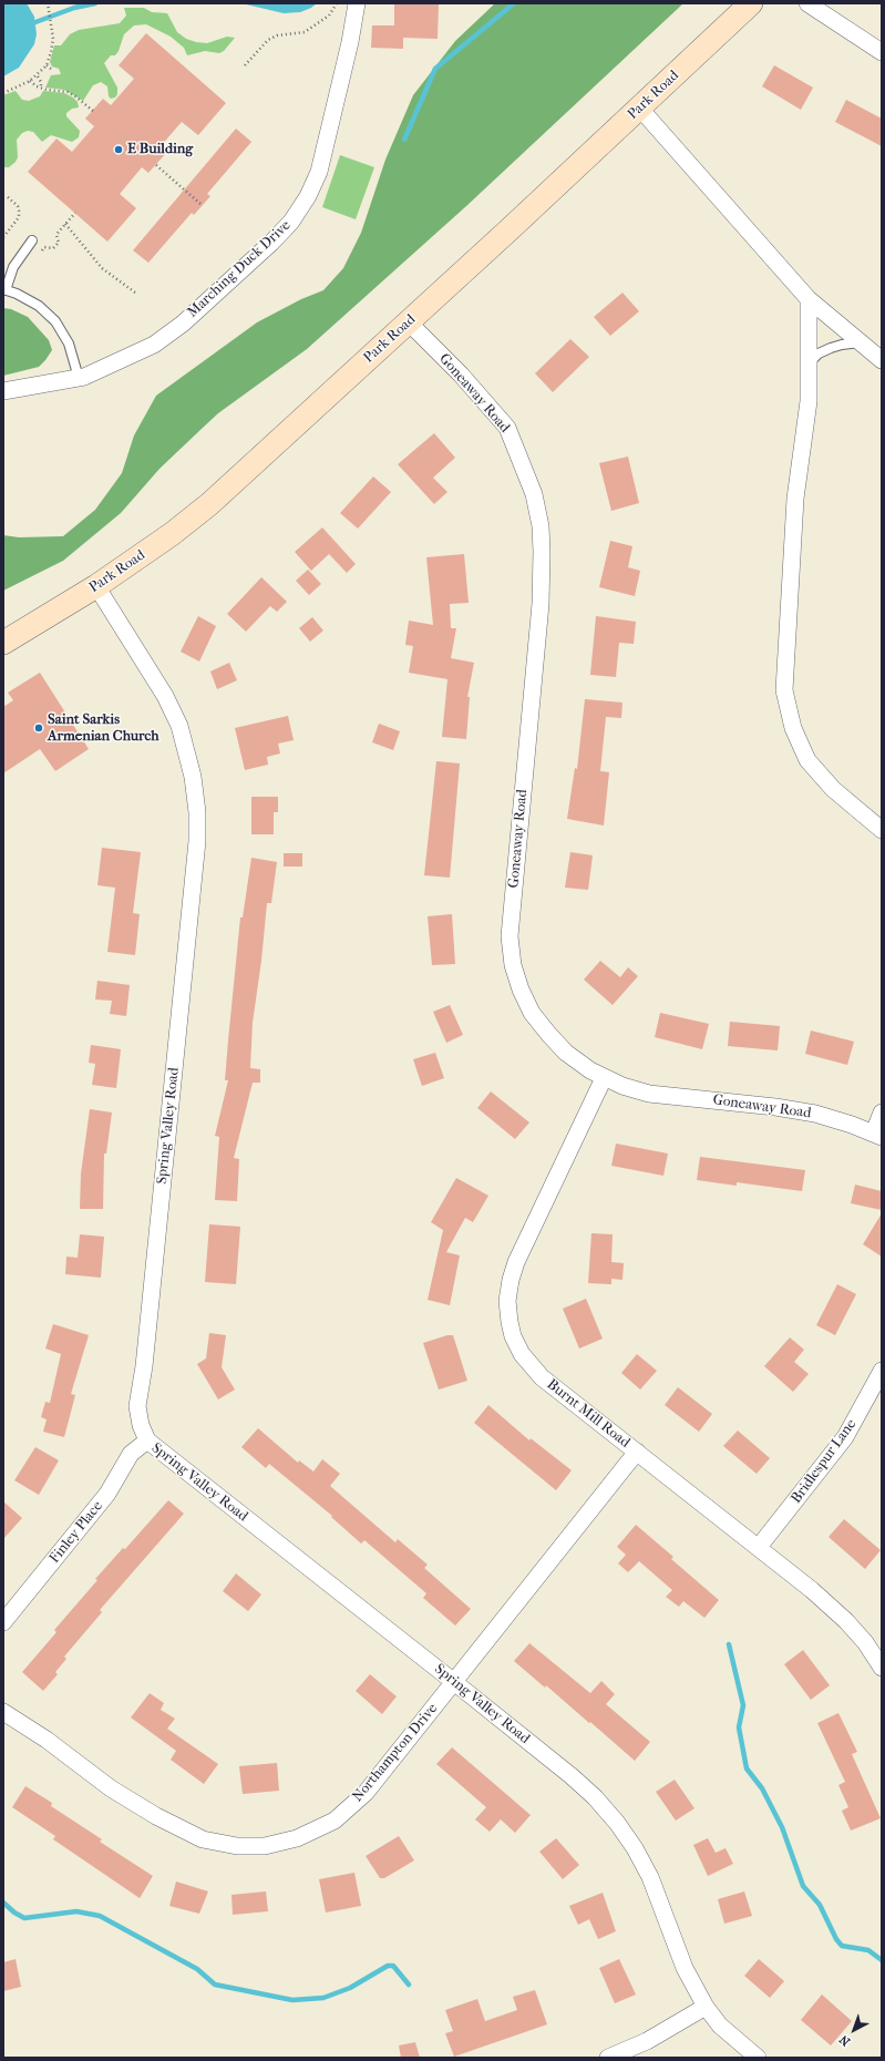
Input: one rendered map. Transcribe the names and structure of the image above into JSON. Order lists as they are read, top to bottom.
{
  "streets": {
    "main road": ["Park Road"],
    "street": [
      "Marching Duck Drive",
      "Goneaway Road",
      "Spring Valley Road",
      "Burnt Mill Road",
      "Bridlespur Lane",
      "Finley Place",
      "Northampton Drive"
    ]
  },
  "crossings": [
    ["Park Road", "Goneaway Road"],
    ["Park Road", "Spring Valley Road"],
    ["Goneaway Road", "Burnt Mill Road"],
    ["Spring Valley Road", "Finley Place"],
    ["Spring Valley Road", "Northampton Drive"],
    ["Burnt Mill Road", "Bridlespur Lane"],
    ["Burnt Mill Road", "Northampton Drive"]
  ],
  "places": ["E Building", "Saint Sarkis Armenian Church"],
  "north": "bottom left"
}
